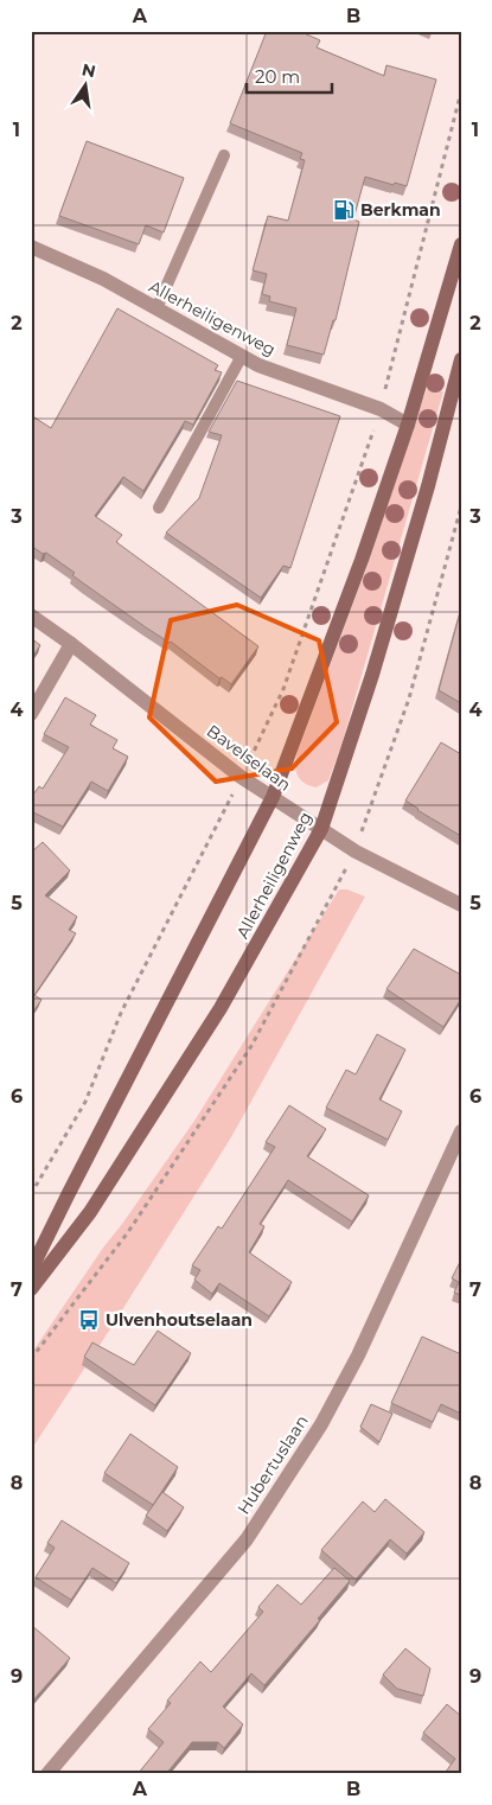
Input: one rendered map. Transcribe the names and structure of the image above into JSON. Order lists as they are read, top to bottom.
{
  "streets": {
    "main road": ["Allerheiligenweg"],
    "street": ["Bavelselaan", "Hubertuslaan"]
  },
  "crossings": [
    ["Allerheiligenweg", "Bavelselaan"]
  ],
  "places": {
    "fuel station": ["Berkman"],
    "bus stop": ["Ulvenhoutselaan"]
  },
  "scale_bar": "20 m",
  "north": "top",
  "grid": {
    "columns": ["A", "B"],
    "rows": [
      "1",
      "2",
      "3",
      "4",
      "5",
      "6",
      "7",
      "8",
      "9"
    ]
  }
}
